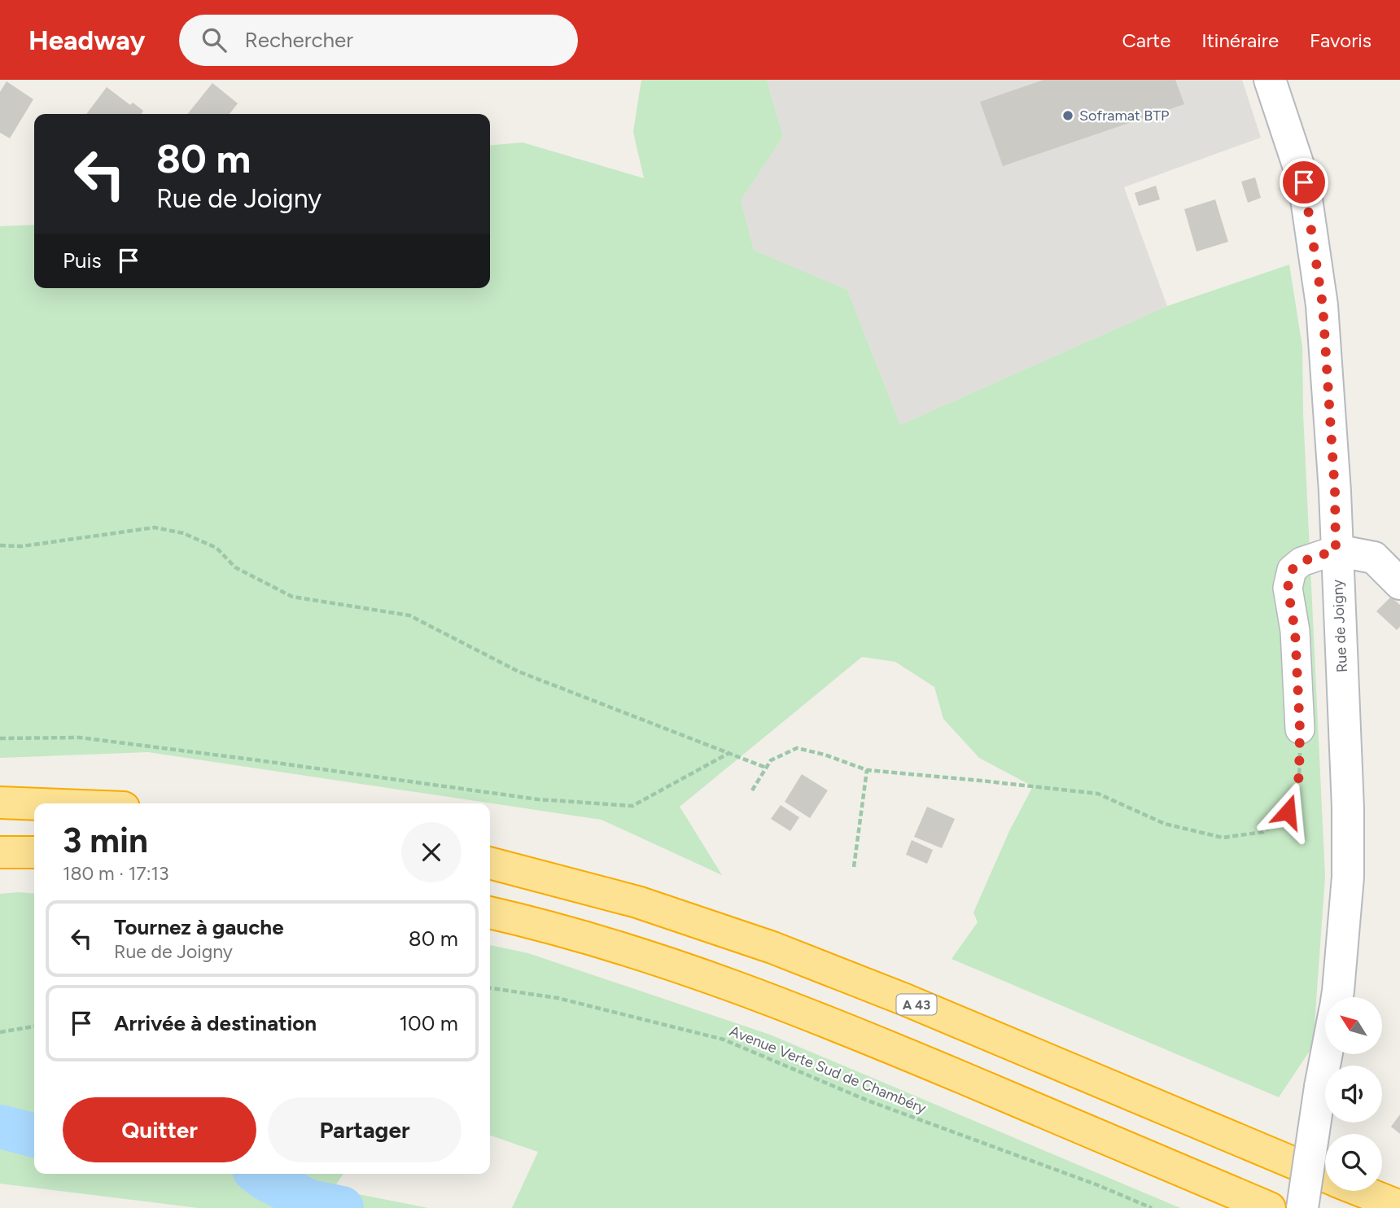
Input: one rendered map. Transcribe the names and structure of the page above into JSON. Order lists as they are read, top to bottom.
{
  "streets": {
    "highway": ["A 43"],
    "main road": ["Rue de Joigny"],
    "path": ["Avenue Verte Sud de Chambéry"]
  },
  "places": ["Soframat BTP"],
  "north": "top left",
  "page": {
    "header": "Headway",
    "search": "Rechercher",
    "nav": ["Carte", "Itinéraire", "Favoris"],
    "turn": ["80 m", "Rue de Joigny"],
    "then": "Puis",
    "heading": ["3 min", "180 m · 17:13"],
    "list": [
      {
        "name": "Tournez à gauche",
        "note": "Rue de Joigny",
        "value": "80 m"
      },
      {
        "name": "Arrivée à destination",
        "value": "100 m"
      }
    ],
    "buttons": ["Quitter", "Partager"]
  }
}
